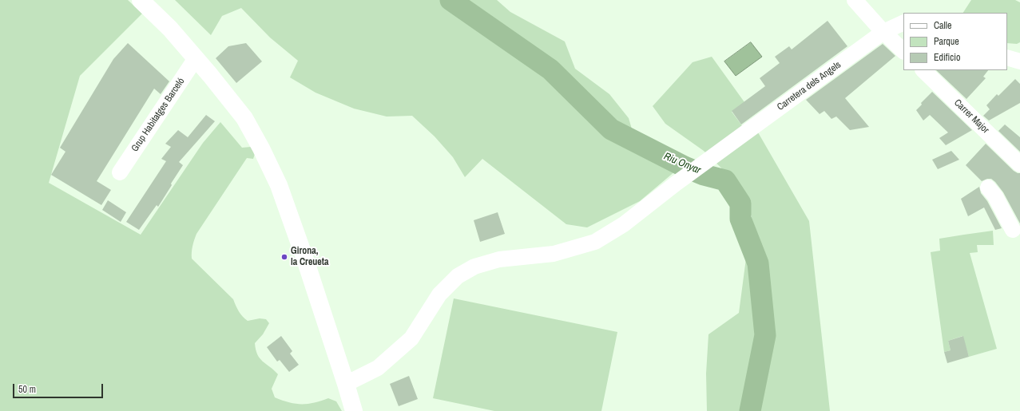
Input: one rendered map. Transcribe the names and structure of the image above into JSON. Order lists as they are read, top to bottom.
{
  "streets": {
    "street": ["Carretera dels Angels", "Grup Habitatges Barceló", "Carrer Major"]
  },
  "water": ["Riu Onyar"],
  "places": ["Girona, la Creueta"],
  "legend": ["Calle", "Parque", "Edificio"],
  "scale_bar": "50 m"
}
